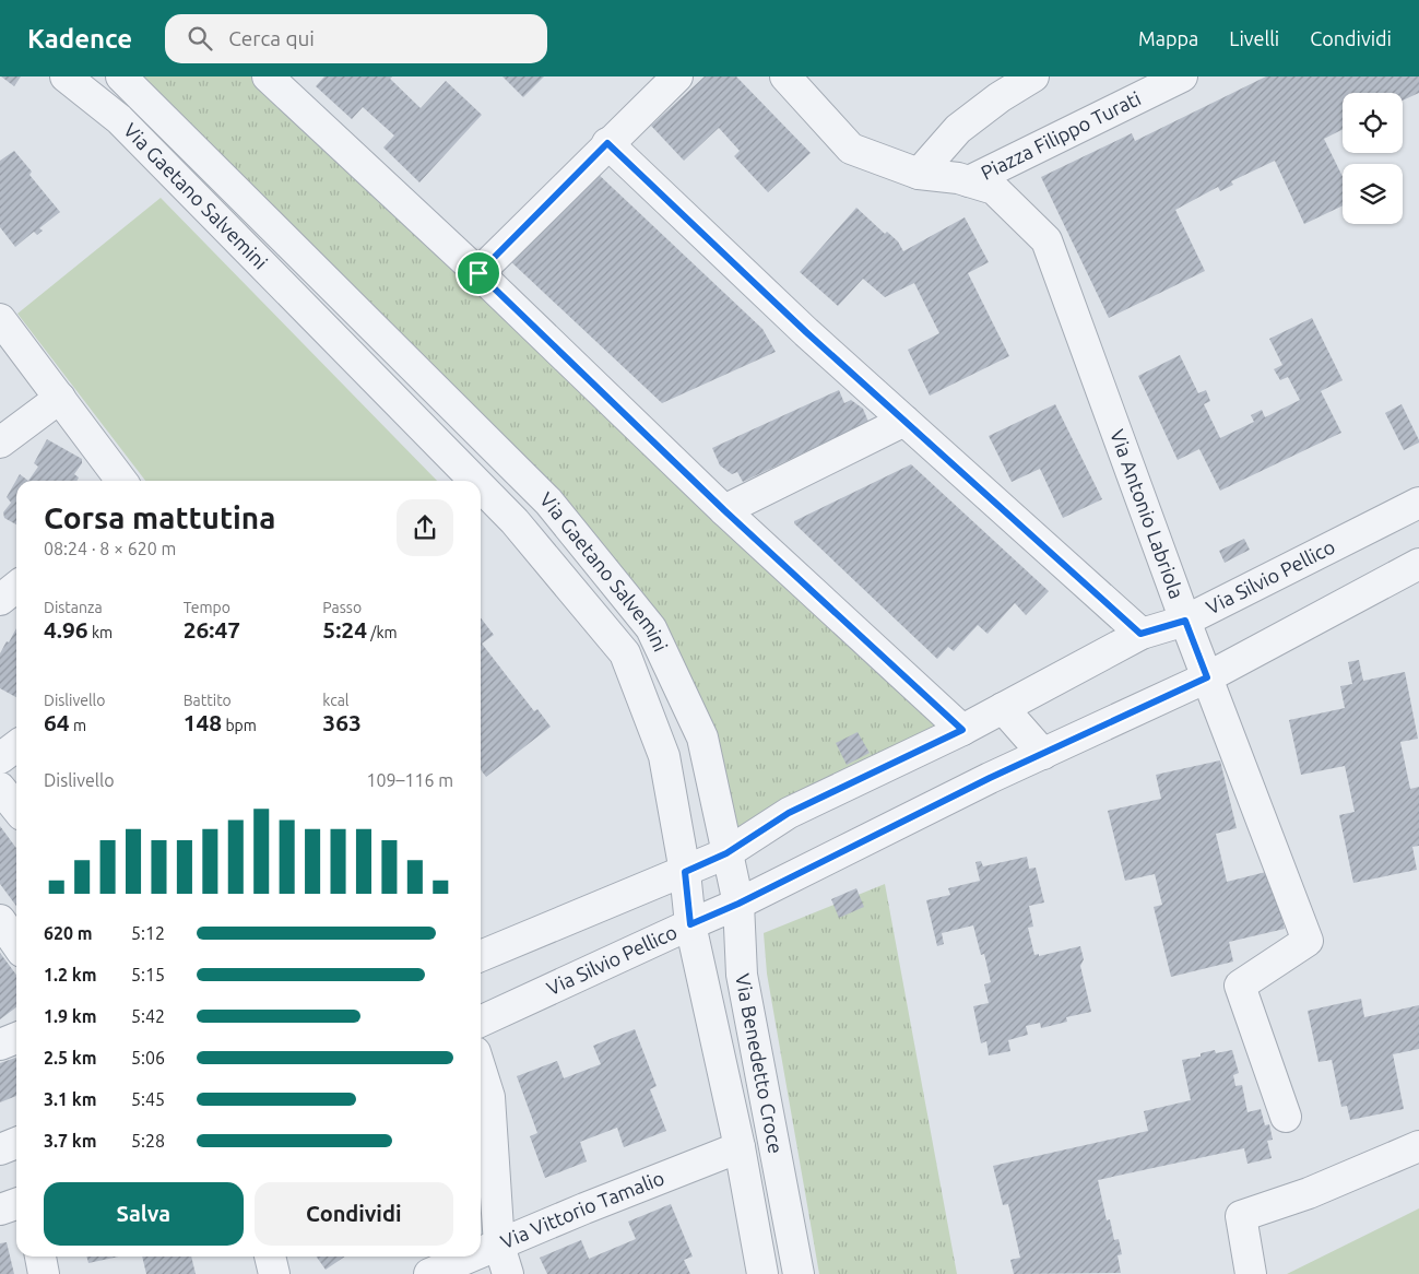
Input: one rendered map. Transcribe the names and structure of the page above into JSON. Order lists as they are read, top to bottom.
{
  "streets": {
    "street": [
      "Piazza Filippo Turati",
      "Via Gaetano Salvemini",
      "Via Antonio Labriola",
      "Via Silvio Pellico",
      "Via Benedetto Croce",
      "Via Vittorio Tamalio"
    ]
  },
  "crossings": [
    ["Piazza Filippo Turati", "Via Antonio Labriola"],
    ["Via Gaetano Salvemini", "Via Silvio Pellico"],
    ["Via Gaetano Salvemini", "Via Benedetto Croce"],
    ["Via Antonio Labriola", "Via Silvio Pellico"],
    ["Via Silvio Pellico", "Via Benedetto Croce"],
    ["Via Benedetto Croce", "Via Vittorio Tamalio"]
  ],
  "page": {
    "header": "Kadence",
    "search": "Cerca qui",
    "nav": ["Mappa", "Livelli", "Condividi"],
    "heading": ["Corsa mattutina", "08:24 · 8 × 620 m"],
    "stats": [
      ["Distanza", "4.96 km"],
      ["Tempo", "26:47"],
      ["Passo", "5:24 /km"],
      ["Dislivello", "64 m"],
      ["Battito", "148 bpm"],
      ["kcal", "363"]
    ],
    "chart": ["Dislivello", "109–116 m"],
    "list": [
      {
        "name": "620 m",
        "note": "5:12"
      },
      {
        "name": "1.2 km",
        "note": "5:15"
      },
      {
        "name": "1.9 km",
        "note": "5:42"
      },
      {
        "name": "2.5 km",
        "note": "5:06"
      },
      {
        "name": "3.1 km",
        "note": "5:45"
      },
      {
        "name": "3.7 km",
        "note": "5:28"
      }
    ],
    "buttons": ["Salva", "Condividi"]
  }
}
